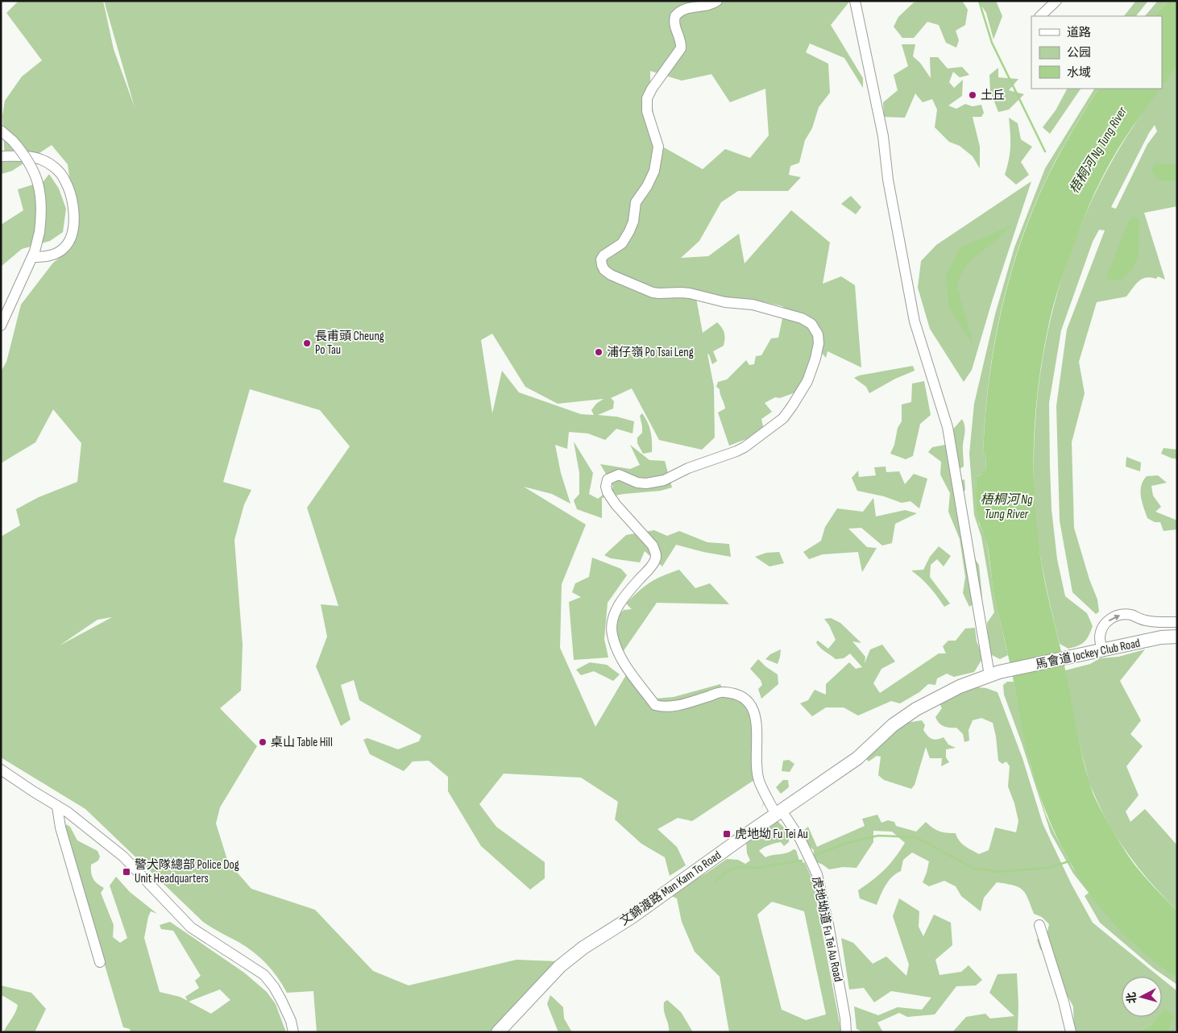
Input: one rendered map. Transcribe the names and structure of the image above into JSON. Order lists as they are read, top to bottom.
{
  "streets": {
    "main road": ["馬會道 Jockey Club Road", "文錦渡路 Man Kam To Road"],
    "street": ["虎地坳道 Fu Tei Au Road"]
  },
  "crossings": [
    ["馬會道 Jockey Club Road", "文錦渡路 Man Kam To Road"],
    ["文錦渡路 Man Kam To Road", "虎地坳道 Fu Tei Au Road"]
  ],
  "water": ["梧桐河 Ng Tung River"],
  "places": {
    "other": [
      "土丘",
      "長甫頭 Cheung Po Tau",
      "浦仔嶺 Po Tsai Leng",
      "桌山 Table Hill"
    ],
    "transit": ["虎地坳 Fu Tei Au", "警犬隊總部 Police Dog Unit Headquarters"]
  },
  "legend": ["道路", "公园", "水域"],
  "north": "left"
}
